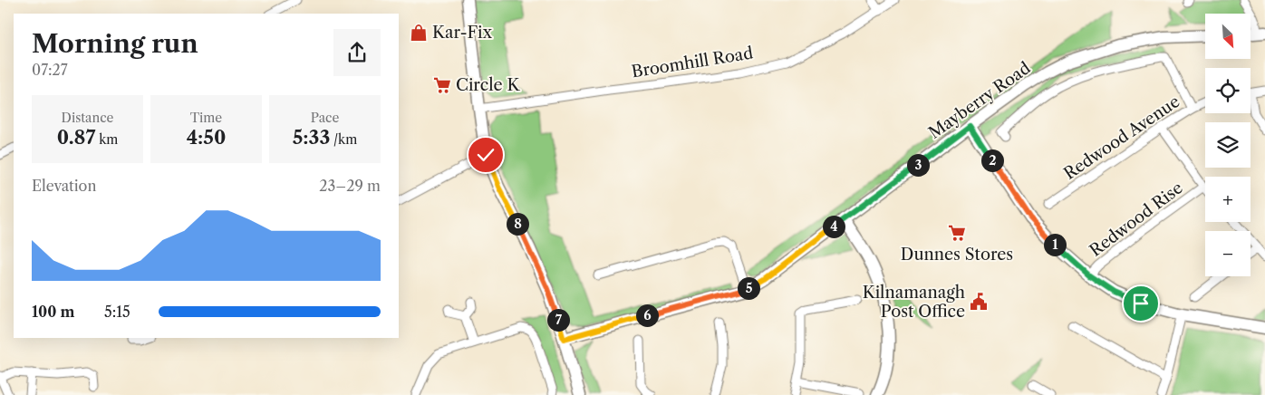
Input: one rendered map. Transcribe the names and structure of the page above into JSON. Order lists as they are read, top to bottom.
{
  "streets": {
    "street": [
      "Broomhill Road",
      "Mayberry Road",
      "Redwood Avenue",
      "Redwood Rise"
    ]
  },
  "places": {
    "shop": ["Kar-Fix"],
    "supermarket": ["Circle K", "Dunnes Stores"],
    "public building": ["Kilnamanagh Post Office"]
  },
  "north": "bottom right",
  "page": {
    "map_buttons": ["+", "−"],
    "heading": ["Morning run", "07:27"],
    "stats": [
      ["Distance", "0.87 km"],
      ["Time", "4:50"],
      ["Pace", "5:33 /km"]
    ],
    "pins": [
      "2",
      "3",
      "8",
      "4",
      "1",
      "5",
      "6",
      "7"
    ],
    "chart": ["Elevation", "23–29 m"],
    "list": [
      {
        "name": "100 m",
        "note": "5:15"
      }
    ]
  }
}
